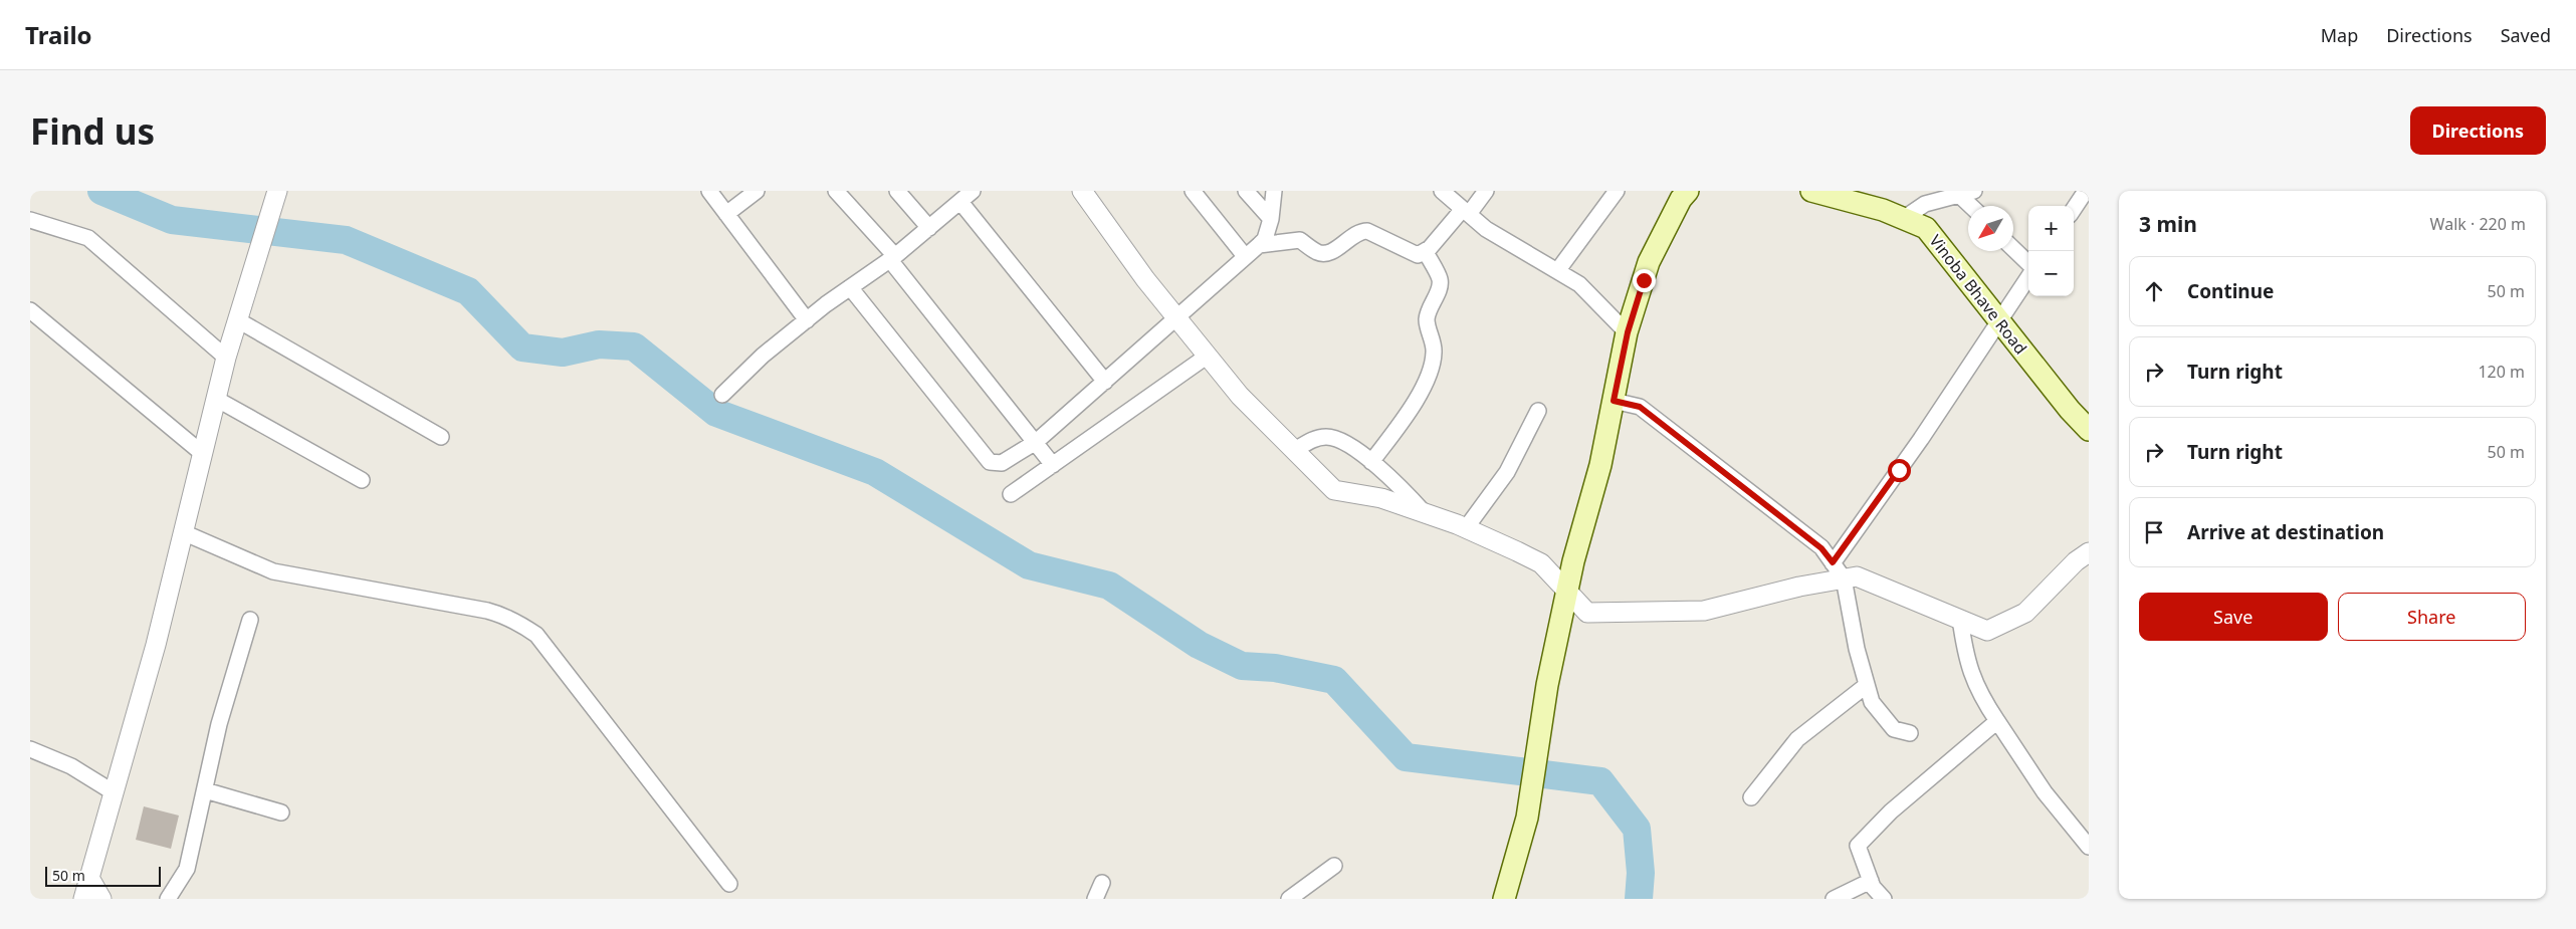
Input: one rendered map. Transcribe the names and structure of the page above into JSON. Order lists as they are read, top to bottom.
{
  "streets": {
    "main road": ["Vinoba Bhave Road"]
  },
  "scale_bar": "50 m",
  "north": "bottom left",
  "page": {
    "header": "Trailo",
    "nav": ["Map", "Directions", "Saved"],
    "buttons": [
      "Directions",
      ["Save", "Share"]
    ],
    "title": "Find us",
    "heading": ["3 min", "Walk · 220 m"],
    "map_buttons": ["+", "−"],
    "list": [
      ["Continue", "50 m"],
      ["Turn right", "120 m"],
      ["Turn right", "50 m"],
      "Arrive at destination"
    ],
    "scale": "50 m"
  }
}
